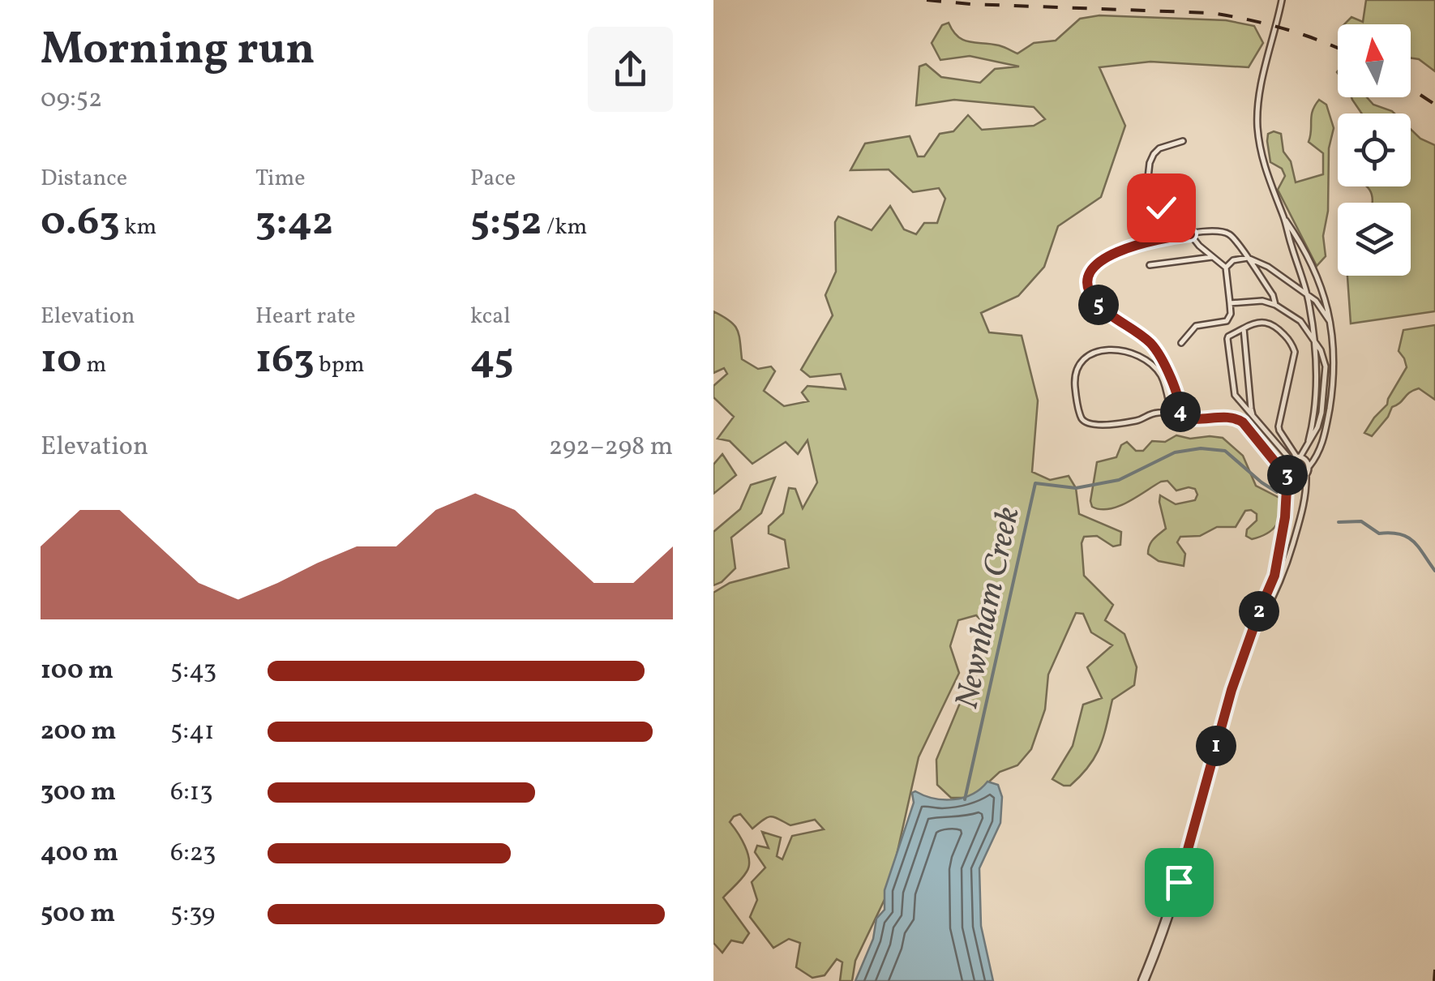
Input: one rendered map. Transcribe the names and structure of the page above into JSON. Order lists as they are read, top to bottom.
{
  "water": ["Newnham Creek"],
  "north": "top",
  "page": {
    "heading": ["Morning run", "09:52"],
    "stats": [
      ["Distance", "0.63 km"],
      ["Time", "3:42"],
      ["Pace", "5:52 /km"],
      ["Elevation", "10 m"],
      ["Heart rate", "163 bpm"],
      ["kcal", "45"]
    ],
    "pins": [
      "5",
      "4",
      "3",
      "2",
      "1"
    ],
    "chart": ["Elevation", "292–298 m"],
    "list": [
      {
        "name": "100 m",
        "note": "5:43"
      },
      {
        "name": "200 m",
        "note": "5:41"
      },
      {
        "name": "300 m",
        "note": "6:13"
      },
      {
        "name": "400 m",
        "note": "6:23"
      },
      {
        "name": "500 m",
        "note": "5:39"
      }
    ]
  }
}
